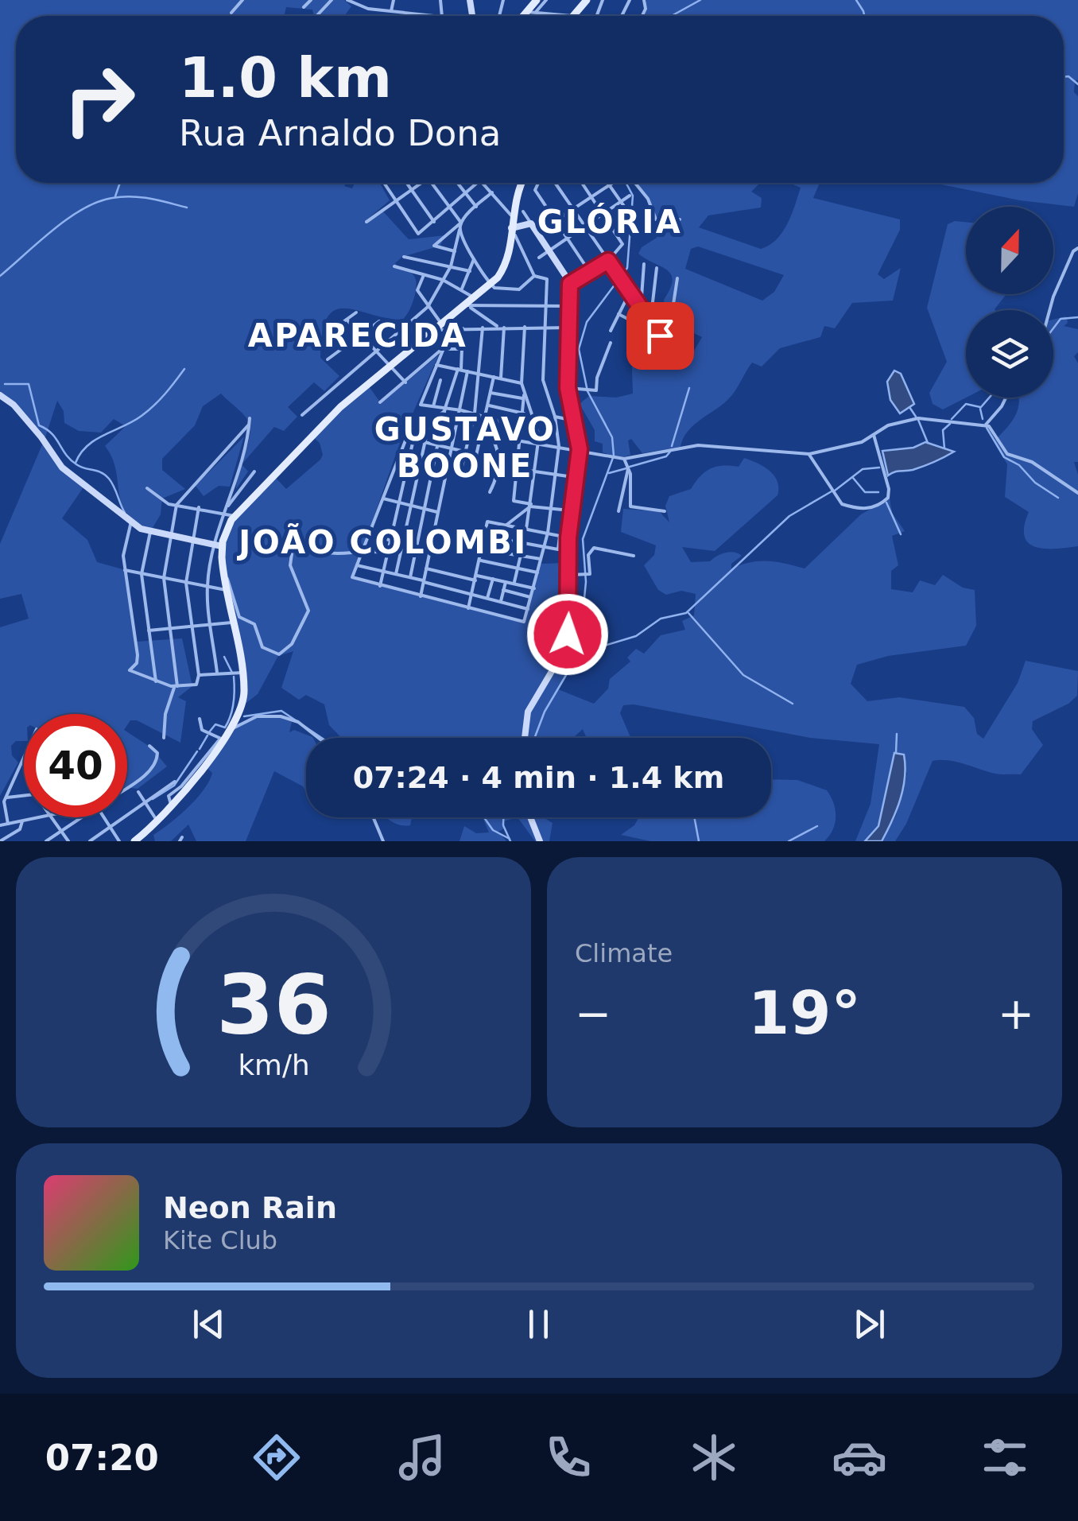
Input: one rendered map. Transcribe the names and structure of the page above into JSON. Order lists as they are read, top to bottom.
{
  "districts": [
    "GLÓRIA",
    "APARECIDA",
    "GUSTAVO BOONE",
    "JOÃO COLOMBI"
  ],
  "north": "top",
  "page": {
    "turn": ["1.0 km", "Rua Arnaldo Dona"],
    "limit": "40",
    "trip": "07:24 · 4 min · 1.4 km",
    "tile": "Climate",
    "heat": ["−", "19°", "+"],
    "song": ["Neon Rain", "Kite Club"],
    "tabs": "07:20",
    "gauge": ["36", "km/h"]
  }
}
